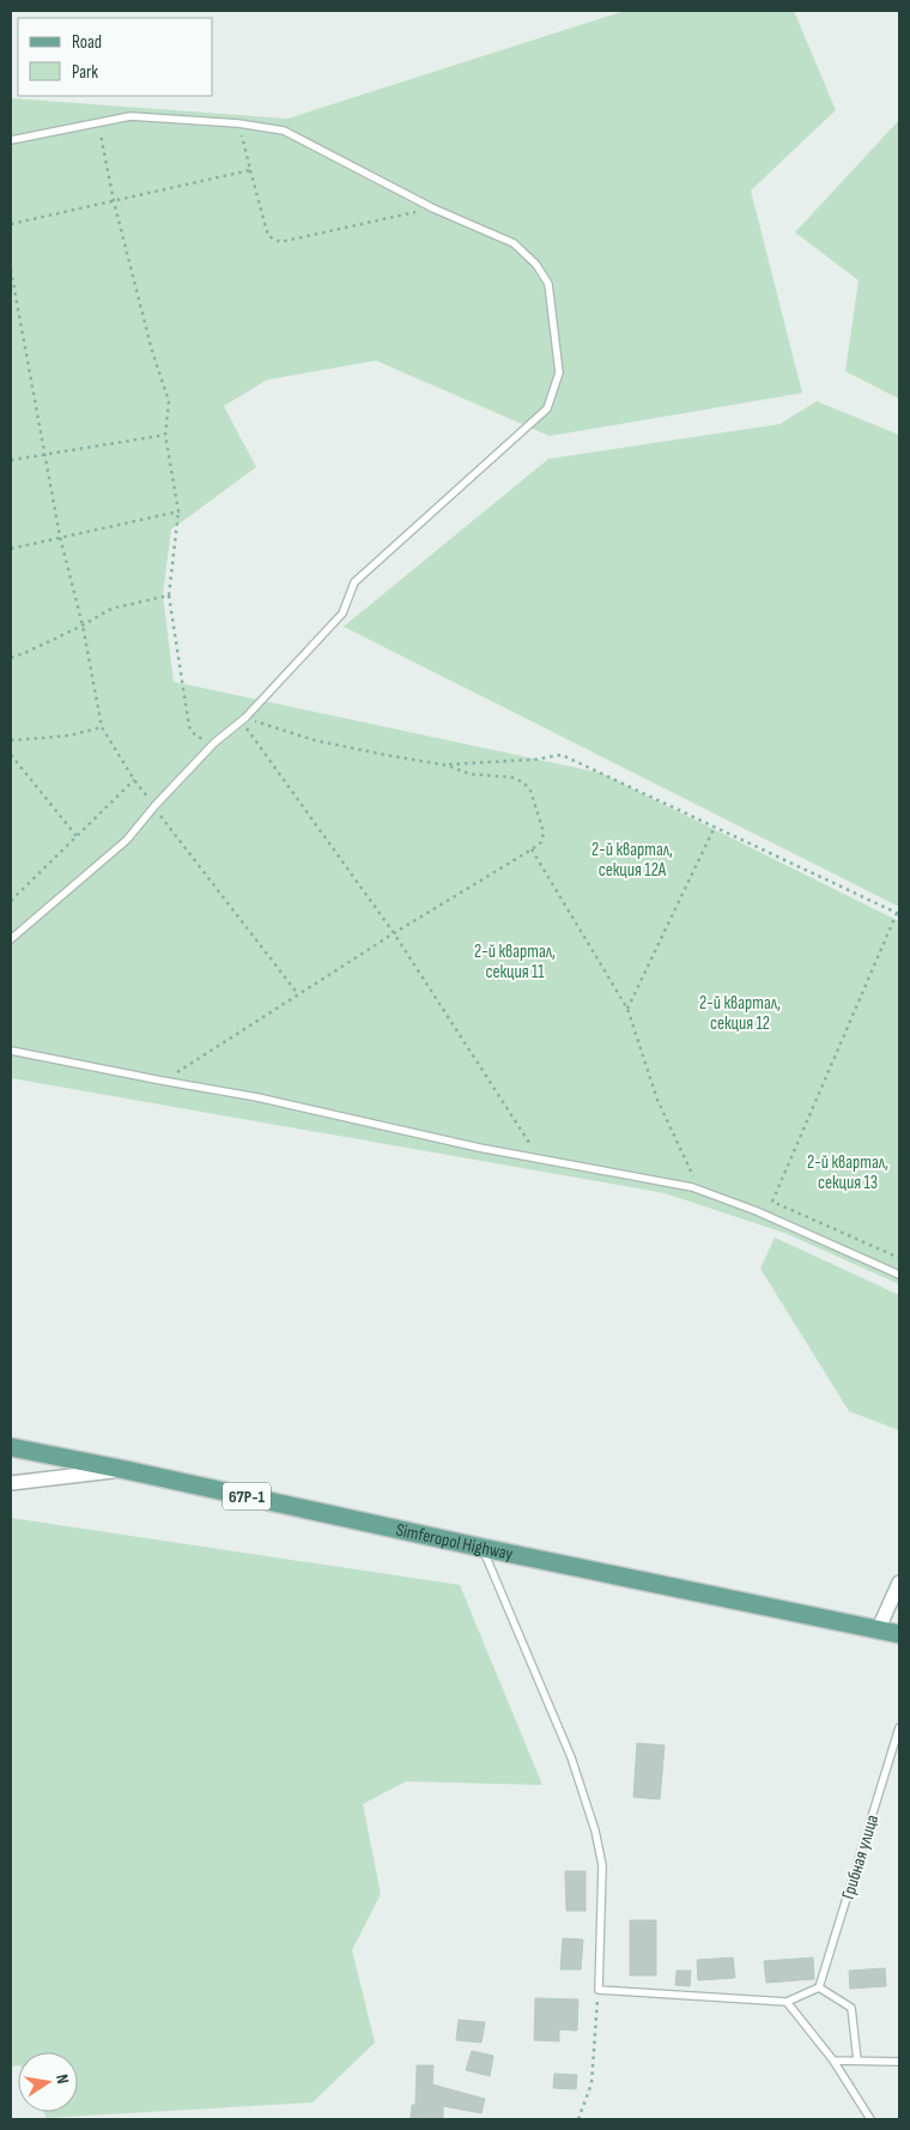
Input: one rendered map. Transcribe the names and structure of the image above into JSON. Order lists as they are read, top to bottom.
{
  "streets": {
    "main road": ["67Р-1", "Simferopol Highway"],
    "lane": ["Грибная улица"]
  },
  "parks": [
    "2-й квартал, секция 12А",
    "2-й квартал, секция 11",
    "2-й квартал, секция 12",
    "2-й квартал, секция 13"
  ],
  "legend": ["Road", "Park"],
  "north": "right"
}
